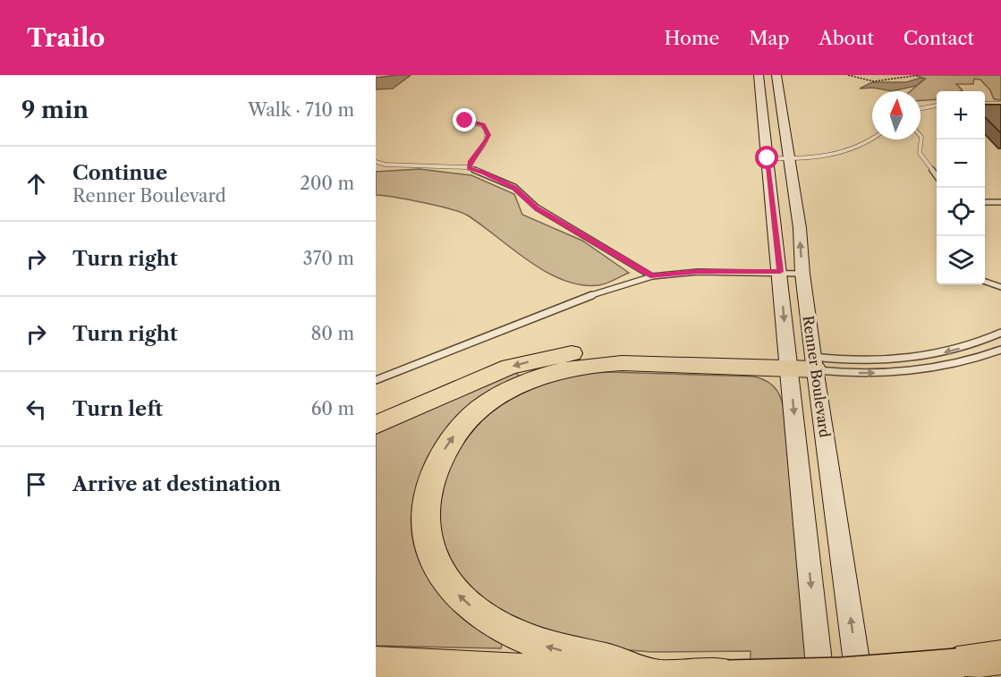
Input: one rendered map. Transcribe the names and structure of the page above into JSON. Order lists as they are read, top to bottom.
{
  "streets": {
    "main road": ["Renner Boulevard"]
  },
  "north": "top",
  "page": {
    "header": "Trailo",
    "nav": [
      "Home",
      "Map",
      "About",
      "Contact"
    ],
    "heading": ["9 min", "Walk · 710 m"],
    "map_buttons": ["+", "−"],
    "list": [
      ["Continue", "Renner Boulevard", "200 m"],
      ["Turn right", "370 m"],
      ["Turn right", "80 m"],
      ["Turn left", "60 m"],
      "Arrive at destination"
    ]
  }
}
